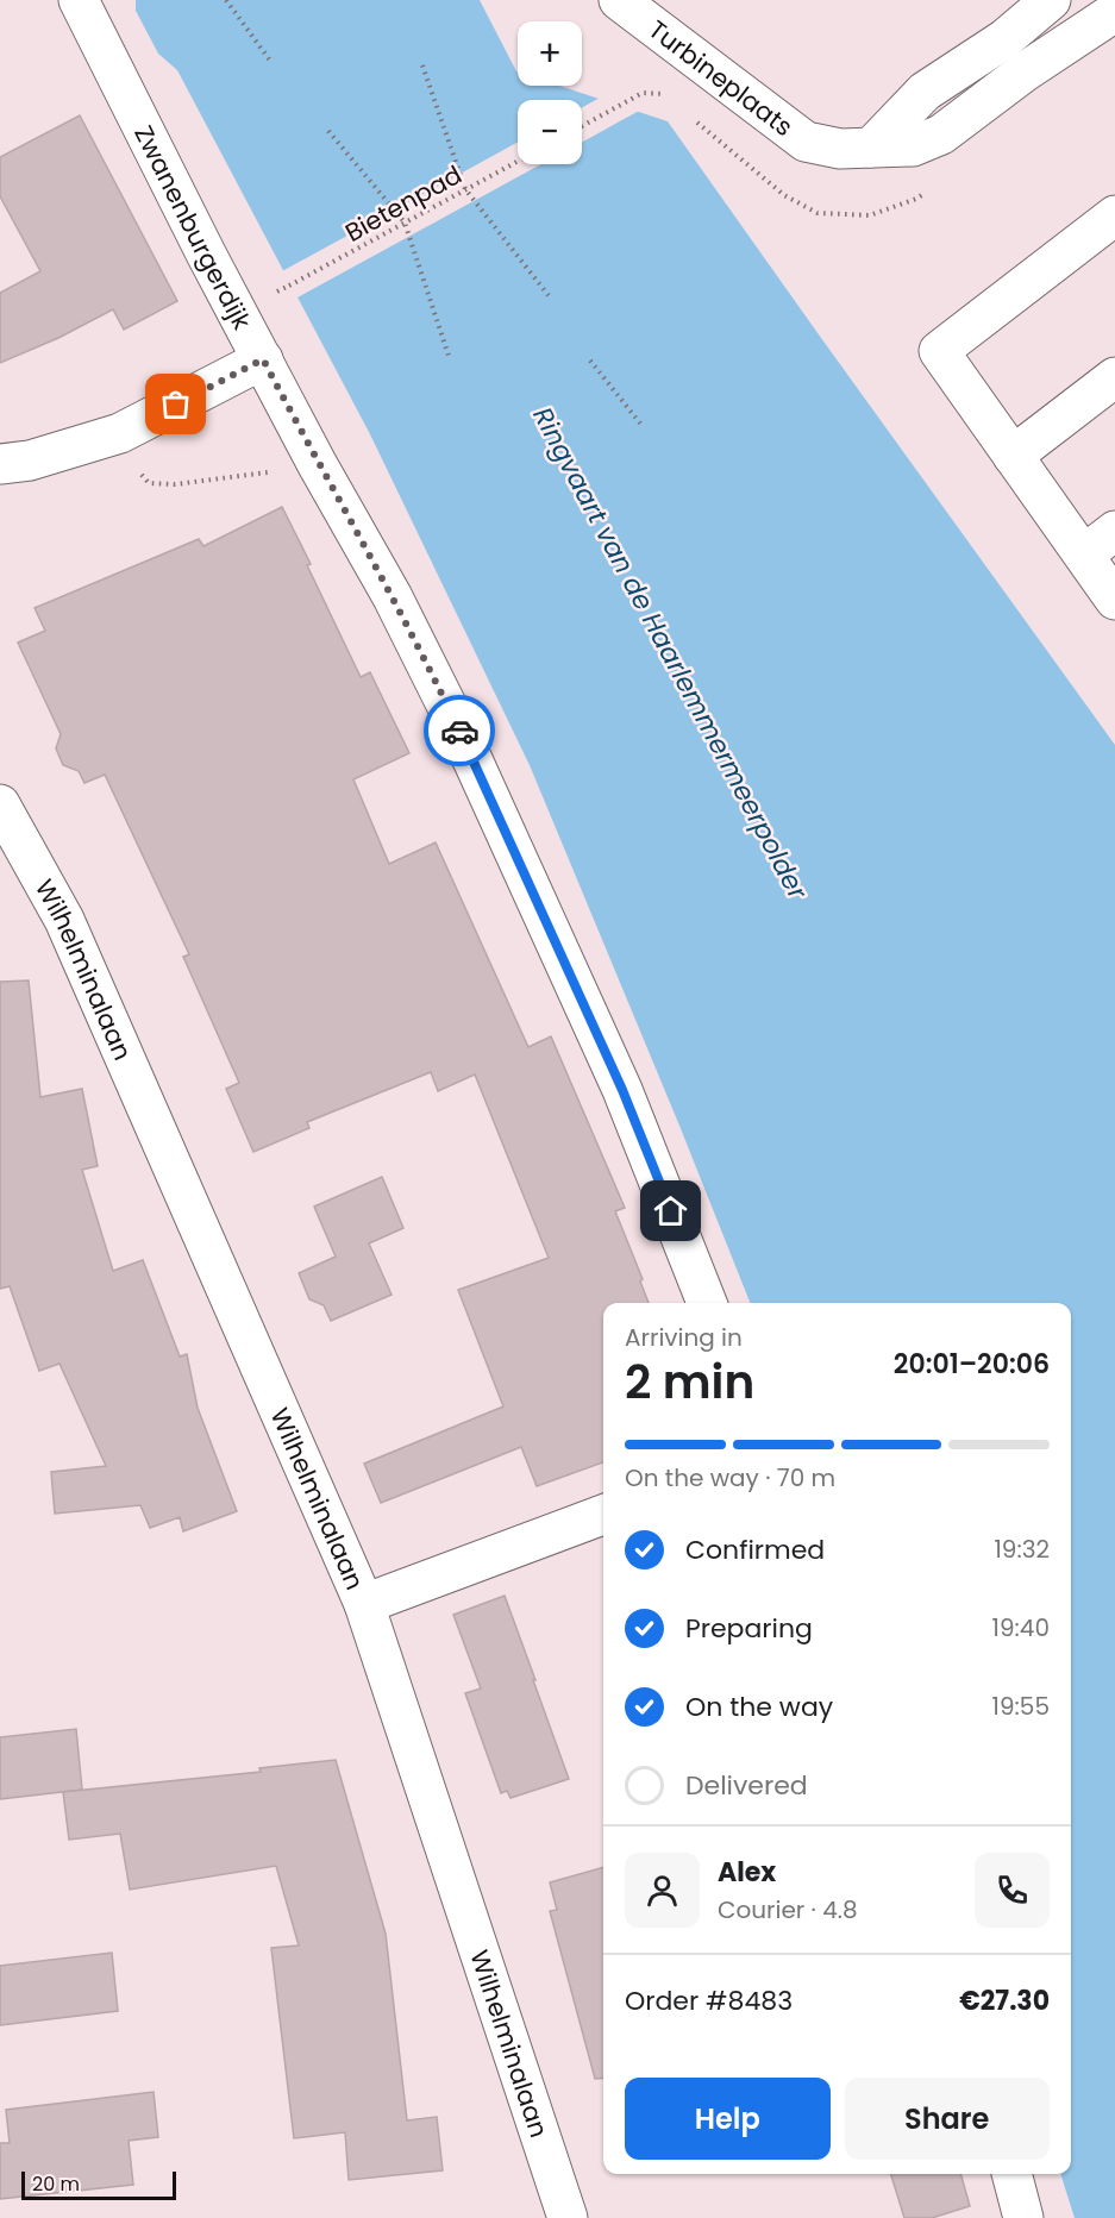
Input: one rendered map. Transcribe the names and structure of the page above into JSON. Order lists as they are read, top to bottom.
{
  "streets": {
    "street": ["Turbineplaats", "Zwanenburgerdijk", "Wilhelminalaan"],
    "path": ["Bietenpad"]
  },
  "water": ["Ringvaart van de Haarlemmermeerpolder"],
  "scale_bar": "20 m",
  "page": {
    "map_buttons": ["+", "−"],
    "heading": ["2 min", "Arriving in", "20:01–20:06"],
    "panel": [
      "Alex",
      "Courier · 4.8",
      "Order #8483",
      "€27.30"
    ],
    "bar": "On the way · 70 m",
    "list": [
      ["Confirmed", "19:32"],
      ["Preparing", "19:40"],
      ["On the way", "19:55"],
      "Delivered"
    ],
    "buttons": ["Help", "Share"],
    "scale": "20 m"
  }
}
